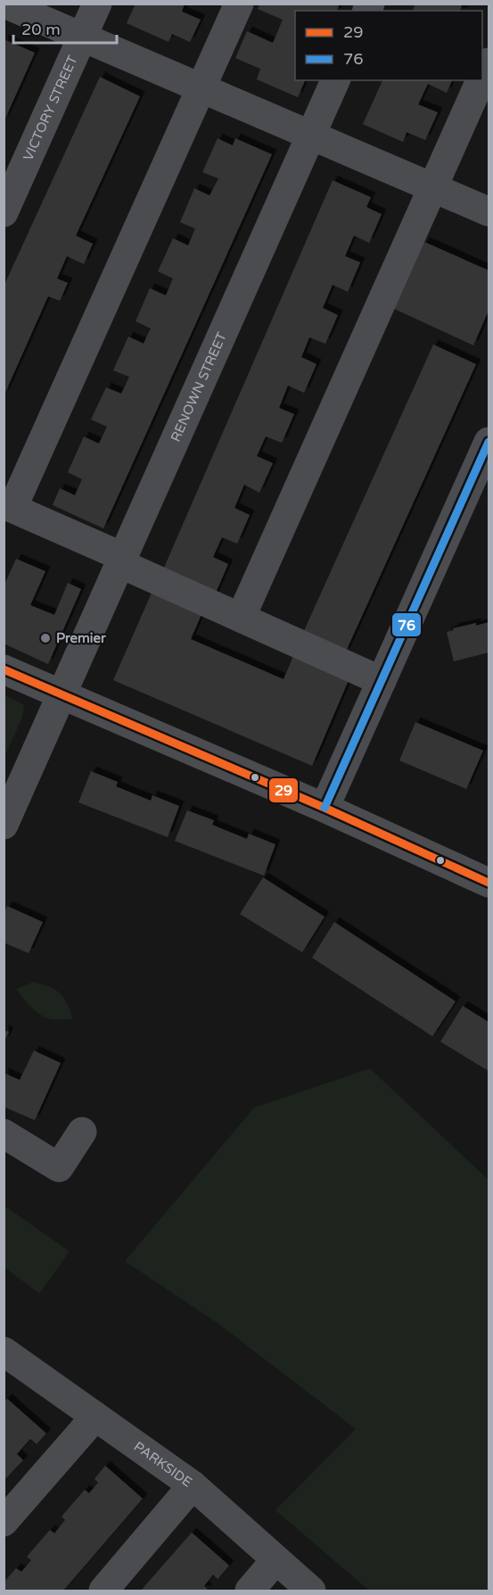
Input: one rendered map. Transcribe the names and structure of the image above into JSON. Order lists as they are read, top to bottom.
{
  "streets": {
    "street": ["VICTORY STREET", "RENOWN STREET", "PARKSIDE"]
  },
  "places": ["Premier"],
  "lines": ["transit line 76", "transit line 29"],
  "legend": ["29", "76"],
  "scale_bar": "20 m"
}
